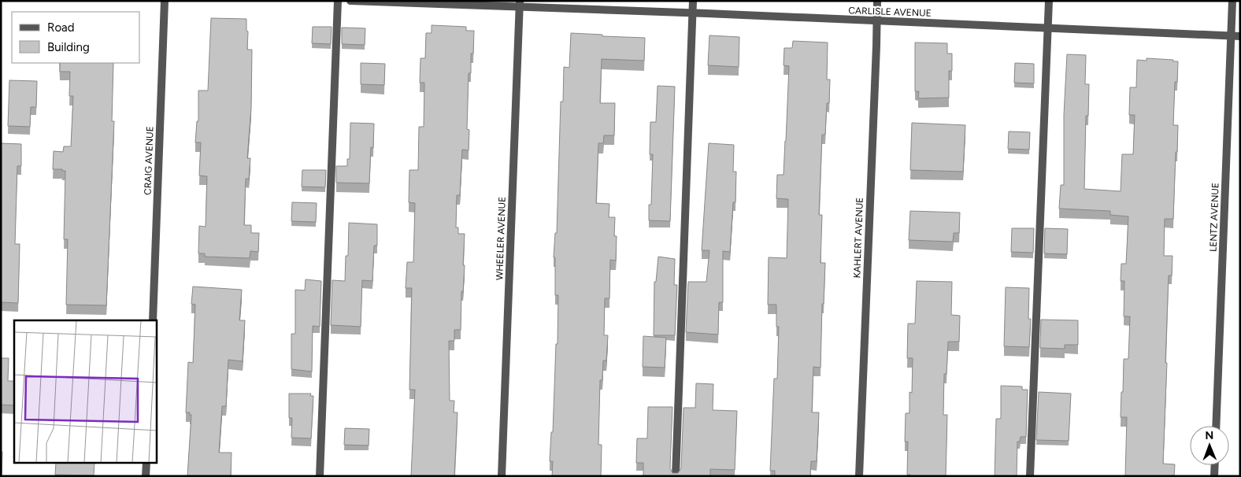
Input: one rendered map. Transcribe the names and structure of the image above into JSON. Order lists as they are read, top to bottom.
{
  "streets": {
    "street": [
      "CARLISLE AVENUE",
      "CRAIG AVENUE",
      "LENTZ AVENUE",
      "KAHLERT AVENUE",
      "WHEELER AVENUE"
    ]
  },
  "crossings": [
    ["CARLISLE AVENUE", "LENTZ AVENUE"],
    ["CARLISLE AVENUE", "KAHLERT AVENUE"],
    ["CARLISLE AVENUE", "WHEELER AVENUE"]
  ],
  "legend": ["Road", "Building"],
  "north": "top"
}
